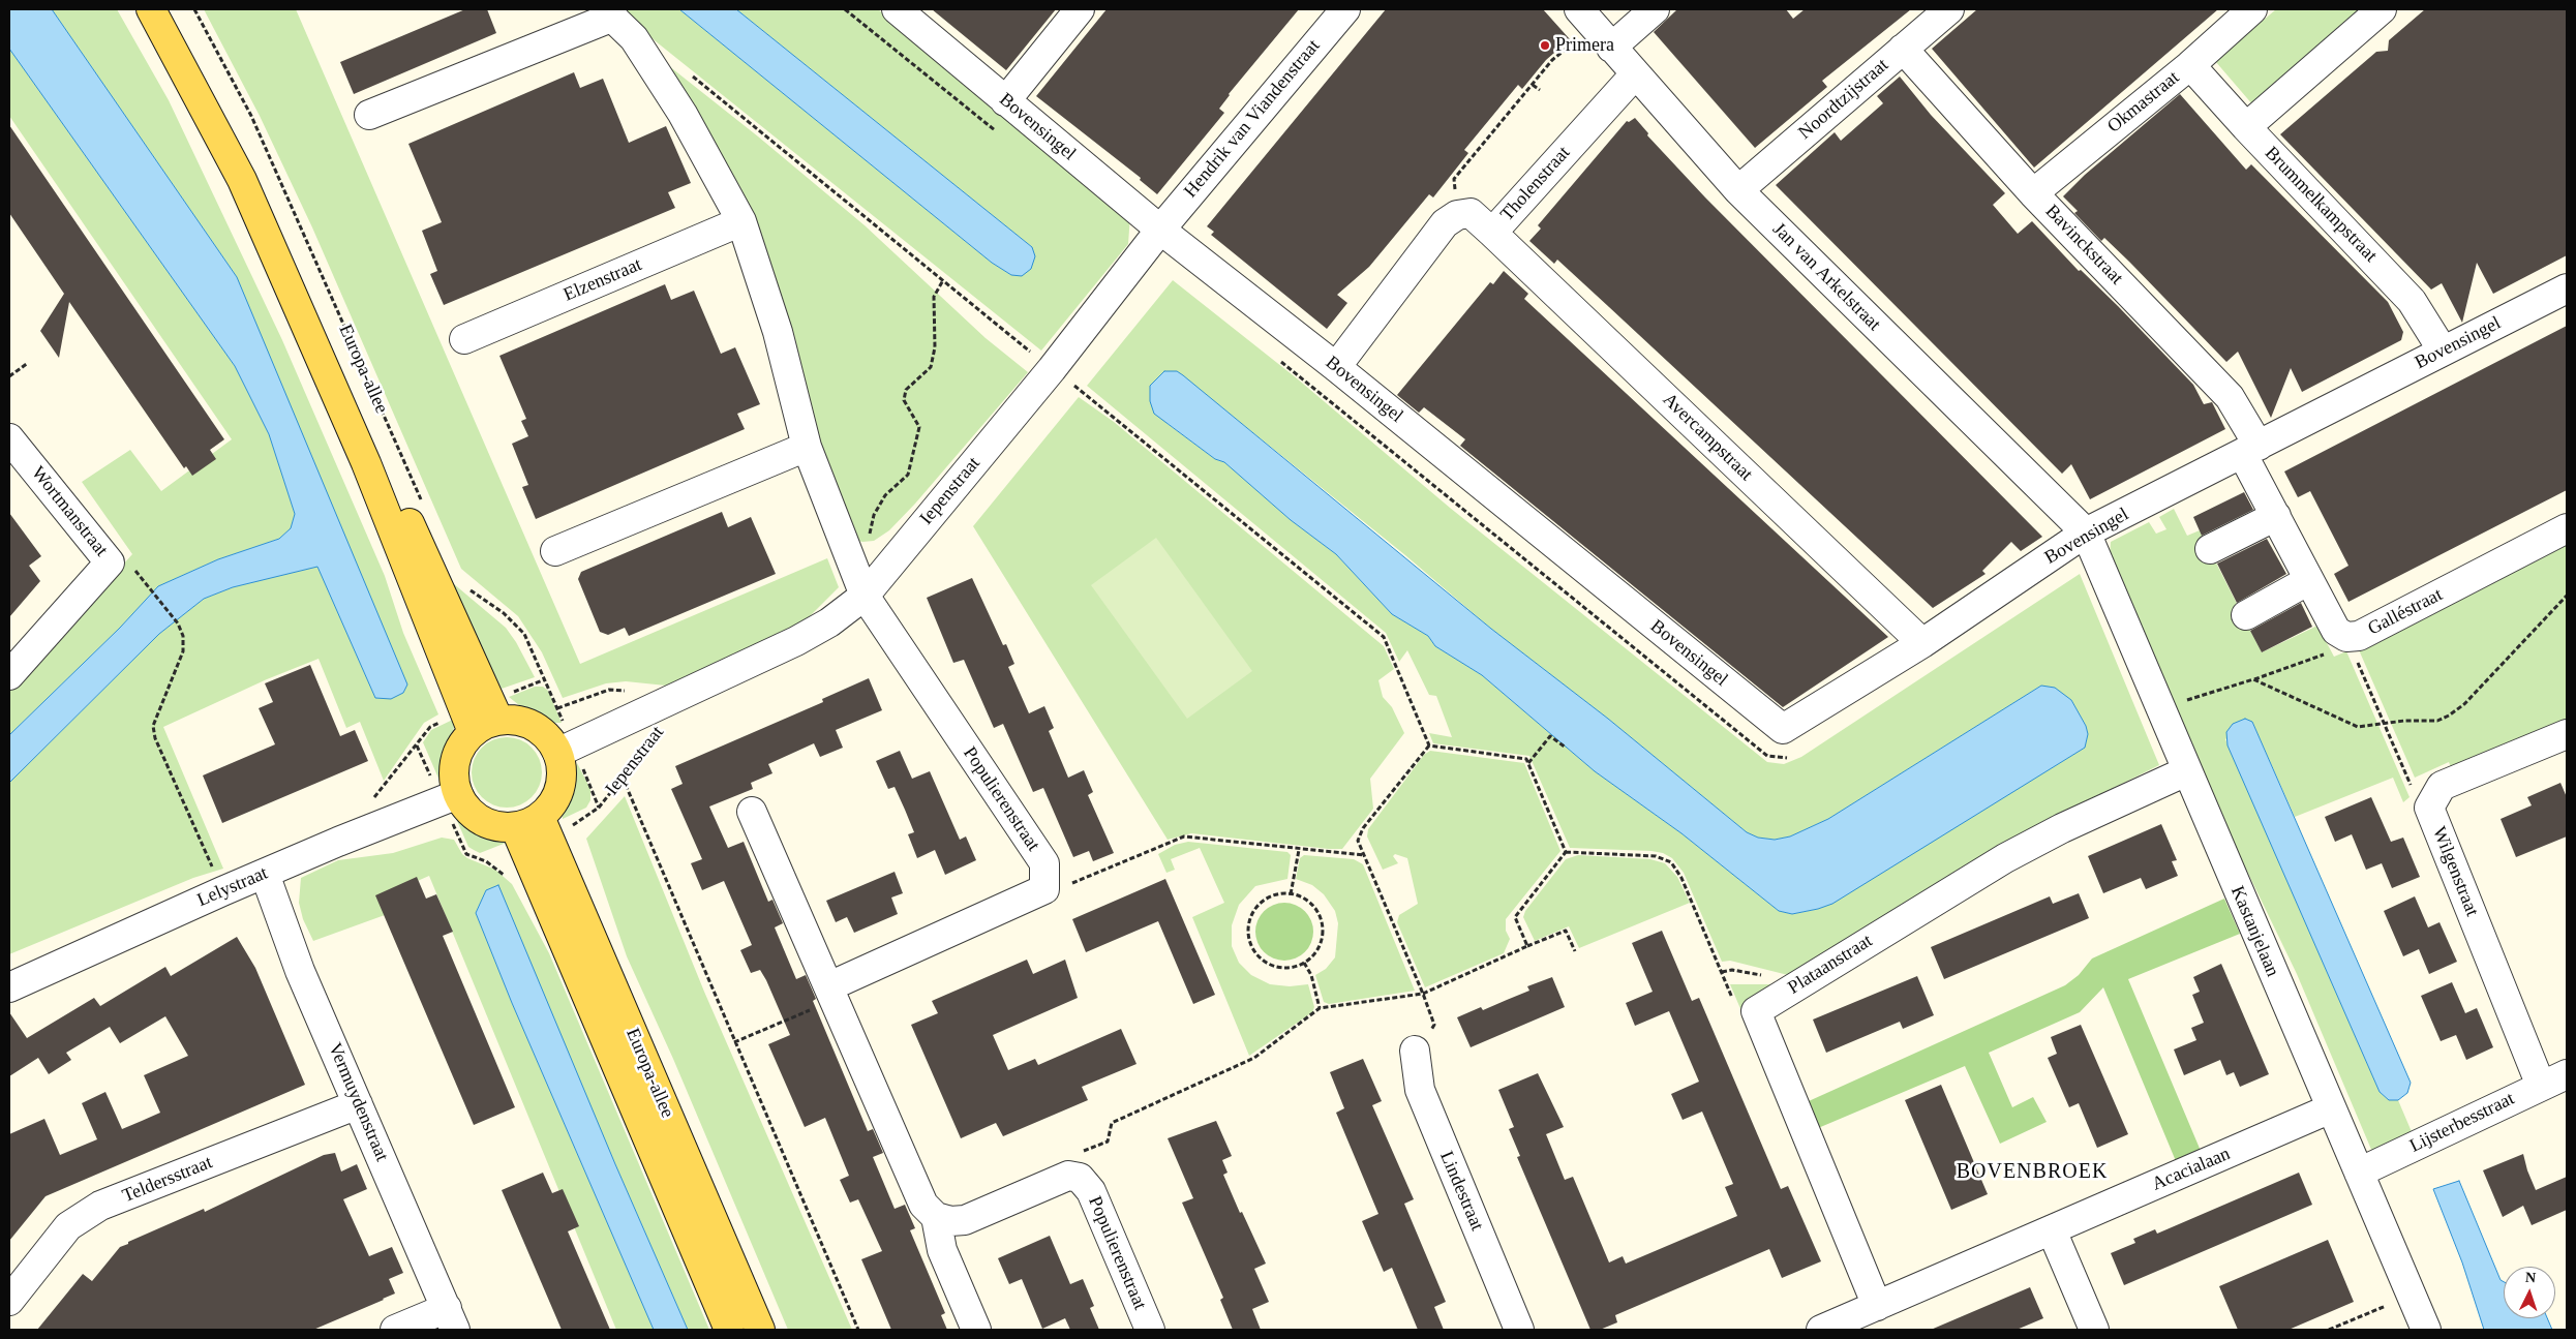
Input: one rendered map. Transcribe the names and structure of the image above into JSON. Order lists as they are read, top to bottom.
{
  "streets": {
    "main road": ["Europa-allee"],
    "street": [
      "Noordtzijstraat",
      "Okmastraat",
      "Hendrik van Viandenstraat",
      "Bovensingel",
      "Tholenstraat",
      "Brummelkampstraat",
      "Bavinckstraat",
      "Jan van Arkelstraat",
      "Elzenstraat",
      "Avercampstraat",
      "Iepenstraat",
      "Wortmanstraat",
      "Galléstraat",
      "Populierenstraat",
      "Wilgenstraat",
      "Lelystraat",
      "Kastanjelaan",
      "Plataanstraat",
      "Vermuydenstraat",
      "Lijsterbesstraat",
      "Acacialaan",
      "Teldersstraat",
      "Lindestraat"
    ]
  },
  "crossings": [
    ["Noordtzijstraat", "Bavinckstraat"],
    ["Noordtzijstraat", "Jan van Arkelstraat"],
    ["Okmastraat", "Brummelkampstraat"],
    ["Okmastraat", "Bavinckstraat"],
    ["Hendrik van Viandenstraat", "Bovensingel"],
    ["Hendrik van Viandenstraat", "Iepenstraat"],
    ["Bovensingel", "Brummelkampstraat"],
    ["Bovensingel", "Bavinckstraat"],
    ["Bovensingel", "Jan van Arkelstraat"],
    ["Bovensingel", "Avercampstraat"],
    ["Bovensingel", "Iepenstraat"],
    ["Bovensingel", "Galléstraat"],
    ["Bovensingel", "Kastanjelaan"],
    ["Tholenstraat", "Jan van Arkelstraat"],
    ["Tholenstraat", "Avercampstraat"],
    ["Bavinckstraat", "Galléstraat"],
    ["Jan van Arkelstraat", "Kastanjelaan"],
    ["Europa-allee", "Iepenstraat"],
    ["Europa-allee", "Lelystraat"],
    ["Iepenstraat", "Populierenstraat"],
    ["Iepenstraat", "Lelystraat"],
    ["Wilgenstraat", "Lijsterbesstraat"],
    ["Lelystraat", "Vermuydenstraat"],
    ["Kastanjelaan", "Plataanstraat"],
    ["Kastanjelaan", "Lijsterbesstraat"],
    ["Kastanjelaan", "Acacialaan"],
    ["Plataanstraat", "Acacialaan"],
    ["Vermuydenstraat", "Teldersstraat"]
  ],
  "districts": ["BOVENBROEK"],
  "places": ["Primera"],
  "north": "top"
}
